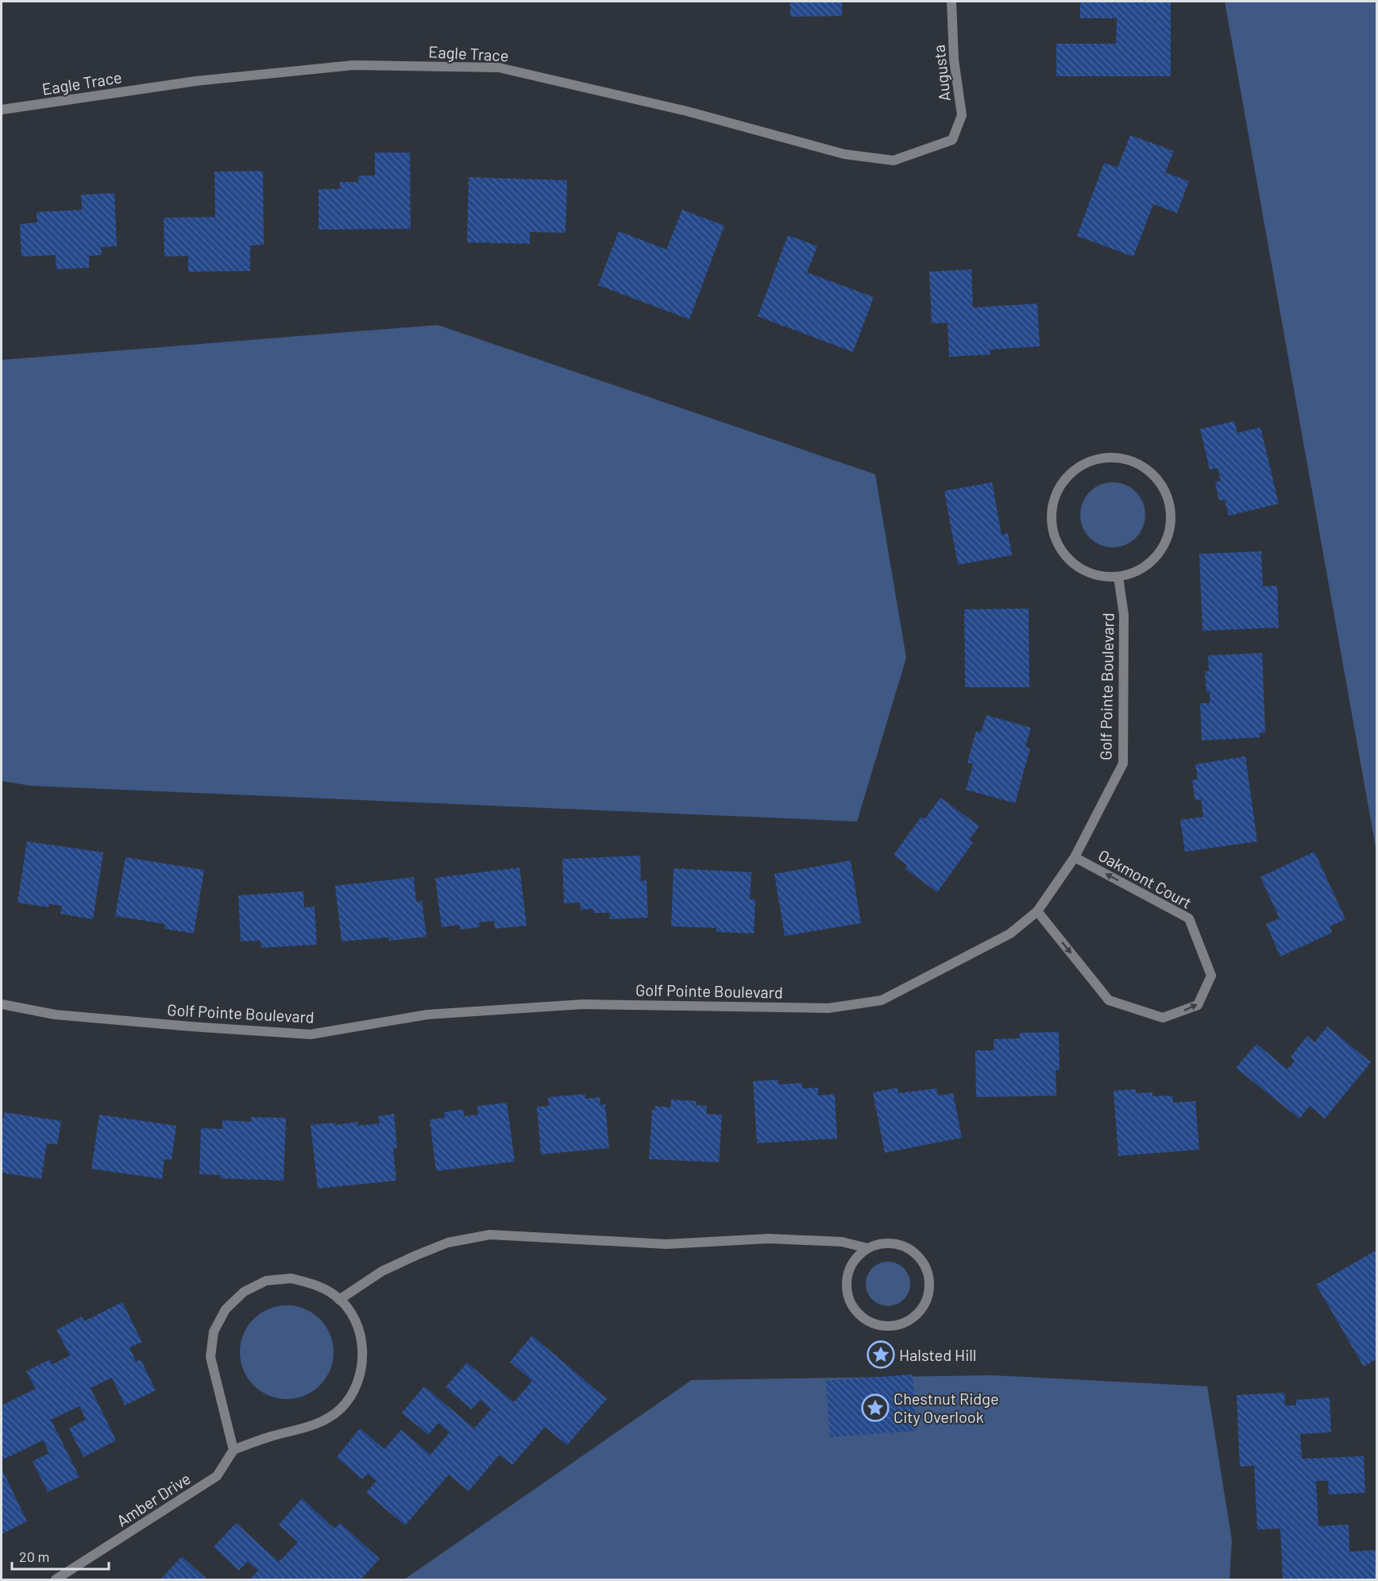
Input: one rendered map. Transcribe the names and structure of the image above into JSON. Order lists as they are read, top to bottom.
{
  "streets": {
    "street": [
      "Eagle Trace",
      "Augusta",
      "Golf Pointe Boulevard",
      "Oakmont Court",
      "Amber Drive"
    ]
  },
  "crossings": [
    ["Eagle Trace", "Augusta"],
    ["Golf Pointe Boulevard", "Oakmont Court"]
  ],
  "places": {
    "place": ["Halsted Hill", "Chestnut Ridge City Overlook"]
  },
  "scale_bar": "20 m"
}
